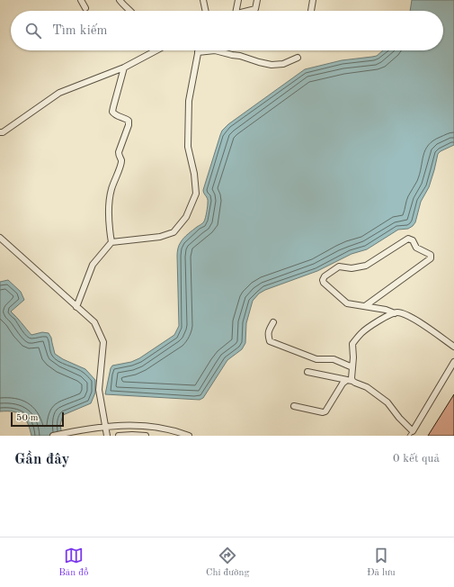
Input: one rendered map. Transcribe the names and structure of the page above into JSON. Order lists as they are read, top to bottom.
{
  "scale_bar": "50 m",
  "page": {
    "search": "Tìm kiếm",
    "scale": "50 m",
    "heading": ["Gần đây", "0 kết quả"],
    "nav": ["Bản đồ", "Chỉ đường", "Đã lưu"]
  }
}
